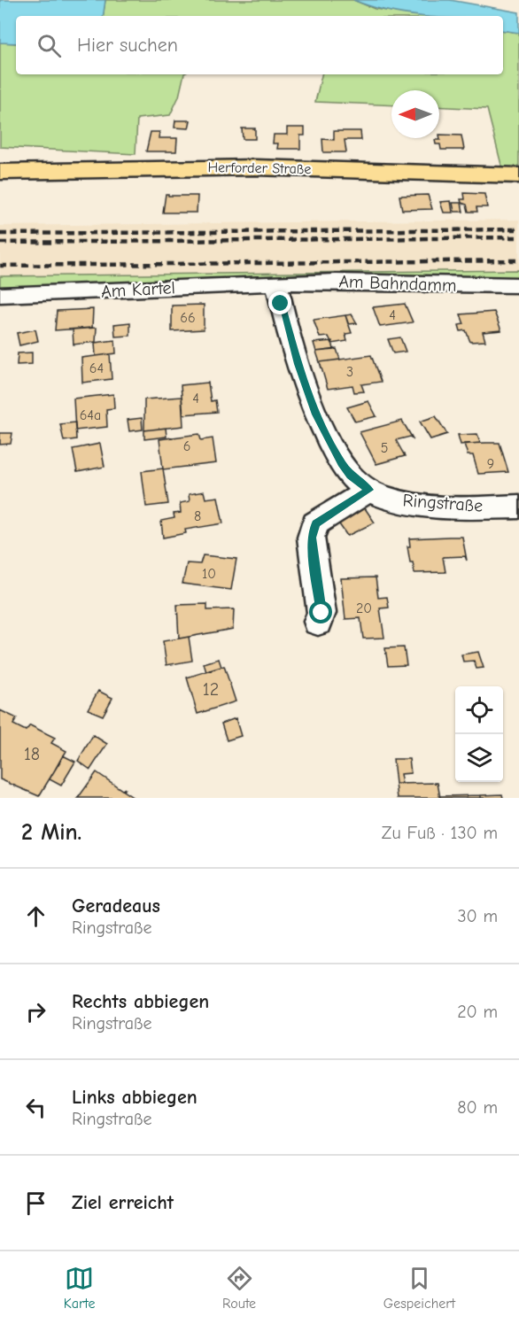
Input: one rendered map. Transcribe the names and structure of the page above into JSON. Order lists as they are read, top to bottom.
{
  "streets": {
    "main road": ["Herforder Straße"],
    "street": ["Am Bahndamm", "Am Kartel", "Ringstraße"]
  },
  "crossings": [
    ["Am Bahndamm", "Am Kartel"],
    ["Am Bahndamm", "Ringstraße"],
    ["Am Kartel", "Ringstraße"]
  ],
  "house_numbers": [
    "4",
    "66",
    "64",
    "3",
    "4",
    "64a",
    "6",
    "5",
    "9",
    "8",
    "10",
    "20",
    "12",
    "18"
  ],
  "north": "left",
  "page": {
    "search": "Hier suchen",
    "heading": ["2 Min.", "Zu Fuß · 130 m"],
    "list": [
      ["Geradeaus", "Ringstraße", "30 m"],
      ["Rechts abbiegen", "Ringstraße", "20 m"],
      ["Links abbiegen", "Ringstraße", "80 m"],
      "Ziel erreicht"
    ],
    "nav": ["Karte", "Route", "Gespeichert"]
  }
}
